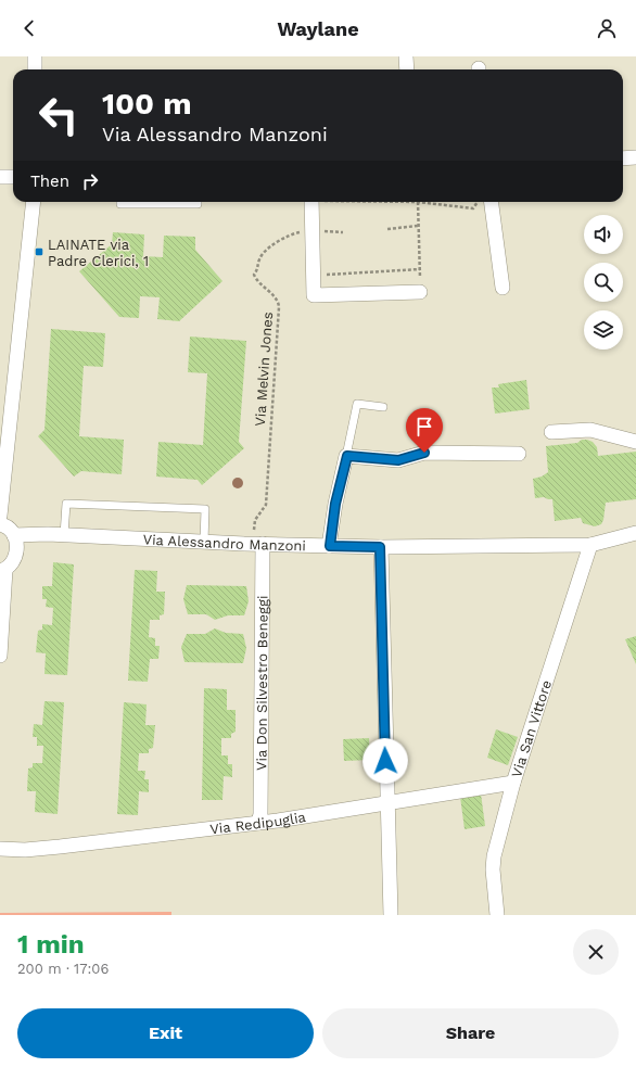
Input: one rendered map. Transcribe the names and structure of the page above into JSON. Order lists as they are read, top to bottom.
{
  "streets": {
    "street": [
      "Via Alessandro Manzoni",
      "Via Don Silvestro Beneggi",
      "Via San Vittore",
      "Via Redipuglia"
    ],
    "path": ["Via Melvin Jones"]
  },
  "crossings": [
    ["Via Melvin Jones", "Via Alessandro Manzoni"],
    ["Via Melvin Jones", "Via Don Silvestro Beneggi"],
    ["Via Alessandro Manzoni", "Via Don Silvestro Beneggi"],
    ["Via Alessandro Manzoni", "Via San Vittore"],
    ["Via Don Silvestro Beneggi", "Via Redipuglia"],
    ["Via San Vittore", "Via Redipuglia"]
  ],
  "places": {
    "transit": ["LAINATE via Padre Clerici, 1"]
  },
  "page": {
    "header": "Waylane",
    "turn": ["100 m", "Via Alessandro Manzoni"],
    "then": "Then",
    "heading": ["1 min", "200 m · 17:06"],
    "buttons": ["Exit", "Share"]
  }
}
